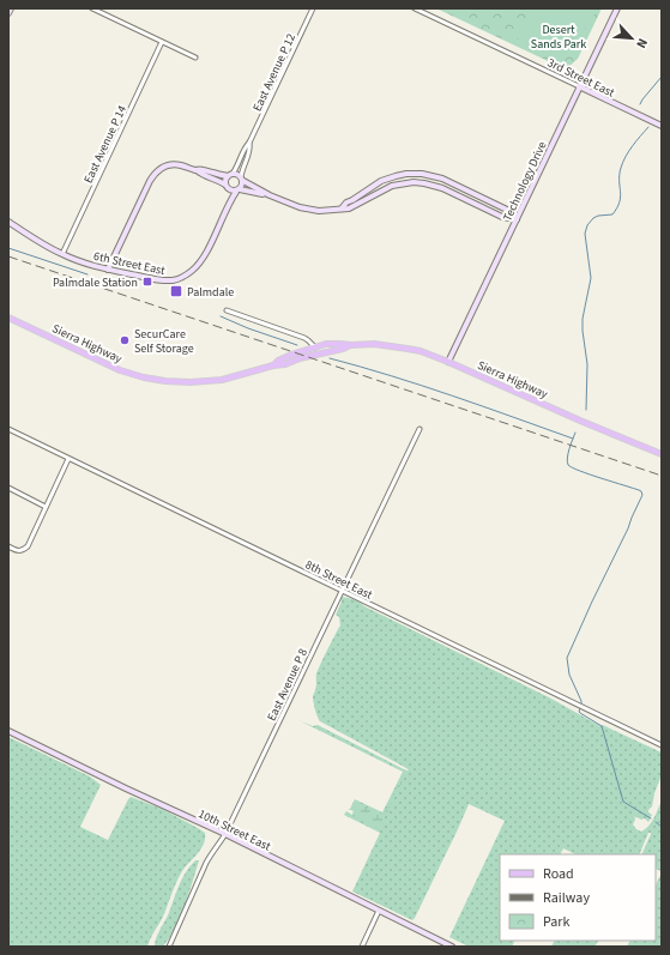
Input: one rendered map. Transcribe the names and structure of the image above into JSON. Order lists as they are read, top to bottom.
{
  "streets": {
    "main road": ["Sierra Highway"],
    "street": [
      "East Avenue P 12",
      "3rd Street East",
      "East Avenue P 14",
      "Technology Drive",
      "6th Street East",
      "8th Street East",
      "East Avenue P 8",
      "10th Street East"
    ]
  },
  "crossings": [
    ["East Avenue P 12", "6th Street East"],
    ["3rd Street East", "Technology Drive"],
    ["East Avenue P 14", "6th Street East"],
    ["Technology Drive", "Sierra Highway"],
    ["8th Street East", "East Avenue P 8"],
    ["East Avenue P 8", "10th Street East"]
  ],
  "parks": ["Desert Sands Park"],
  "places": {
    "transit": ["Palmdale Station", "Palmdale"],
    "other": ["SecurCare Self Storage"]
  },
  "legend": ["Road", "Railway", "Park"],
  "north": "bottom right"
}
